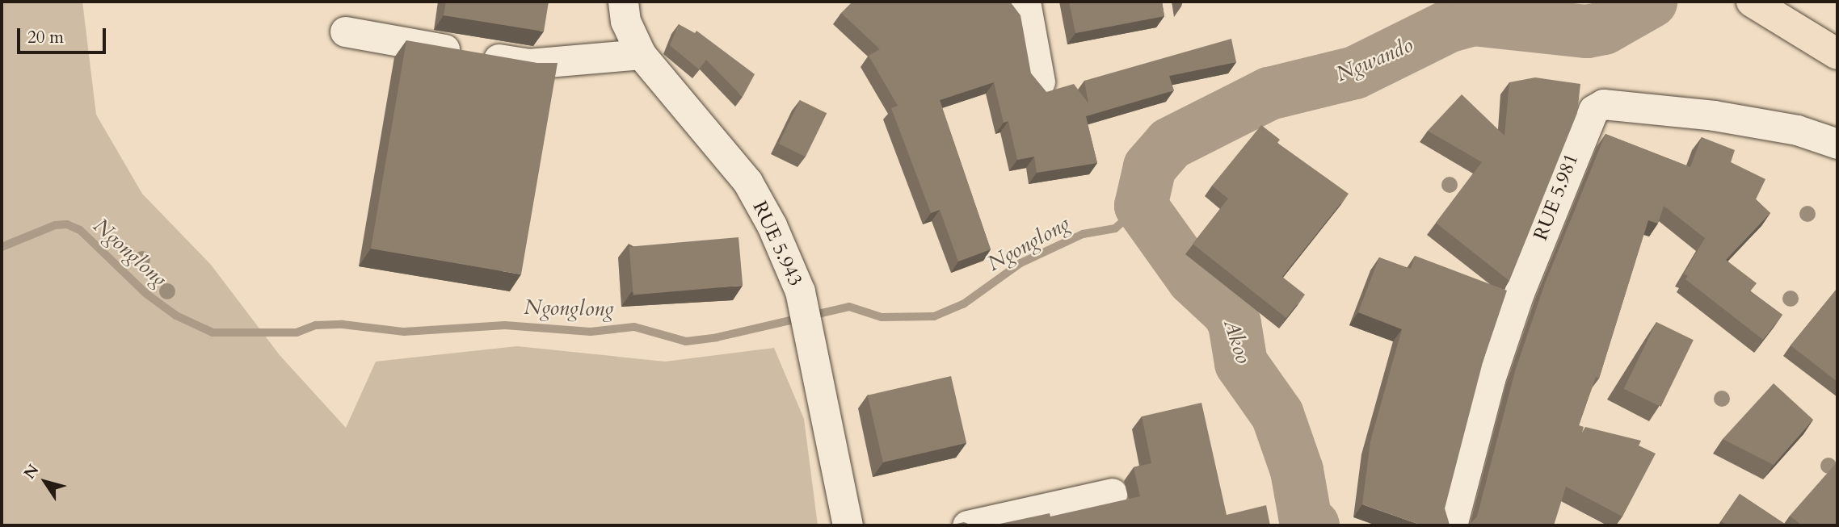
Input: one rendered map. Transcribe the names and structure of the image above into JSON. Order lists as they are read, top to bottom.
{
  "streets": {
    "street": ["RUE 5.981", "RUE 5.943"]
  },
  "water": ["Ngwando", "Ngonglong", "Akoo"],
  "scale_bar": "20 m",
  "north": "top left"
}
